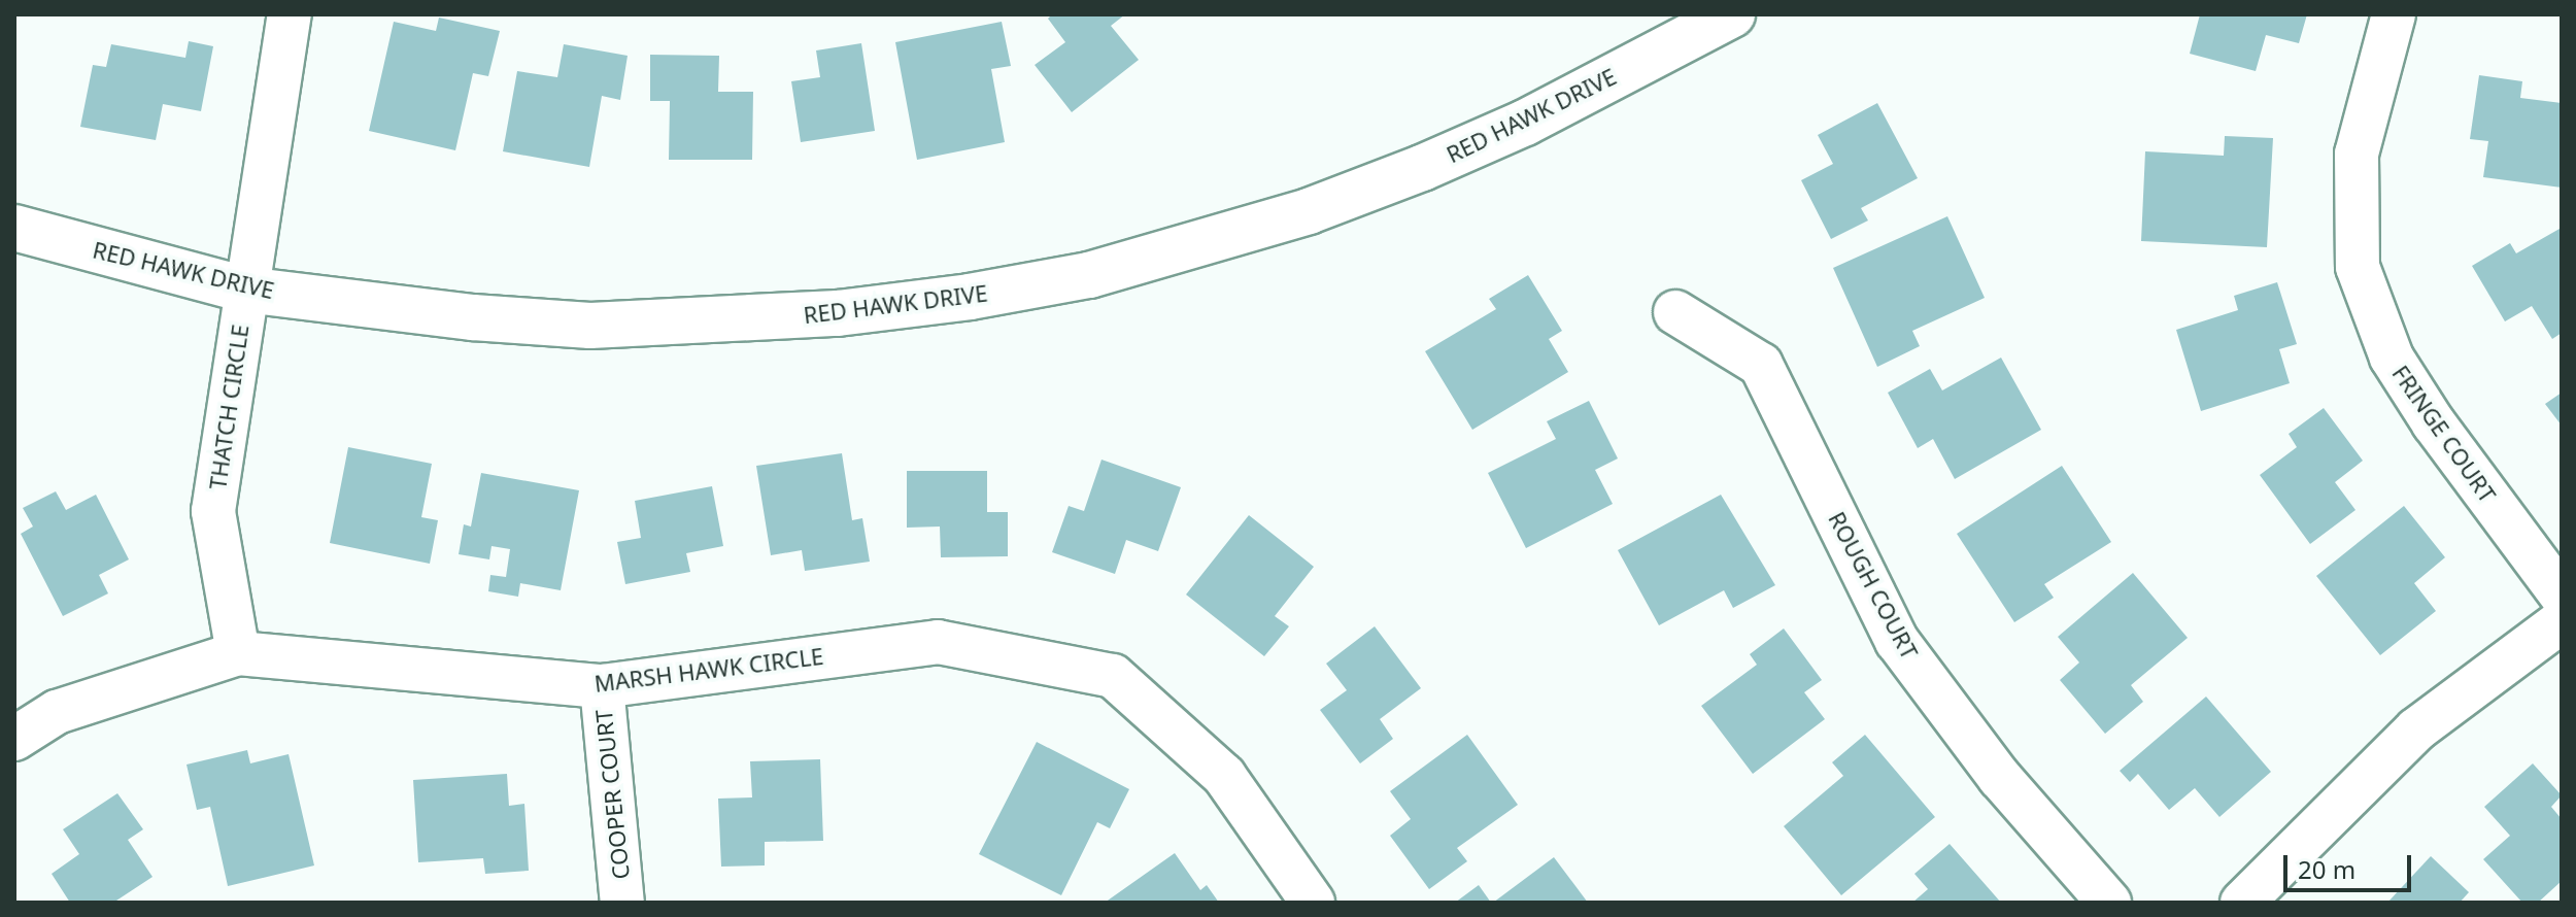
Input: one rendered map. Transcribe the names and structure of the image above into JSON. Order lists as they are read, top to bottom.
{
  "streets": {
    "street": [
      "RED HAWK DRIVE",
      "THATCH CIRCLE",
      "FRINGE COURT",
      "ROUGH COURT",
      "MARSH HAWK CIRCLE",
      "COOPER COURT"
    ]
  },
  "crossings": [
    ["RED HAWK DRIVE", "THATCH CIRCLE"],
    ["THATCH CIRCLE", "MARSH HAWK CIRCLE"],
    ["MARSH HAWK CIRCLE", "COOPER COURT"]
  ],
  "scale_bar": "20 m"
}
